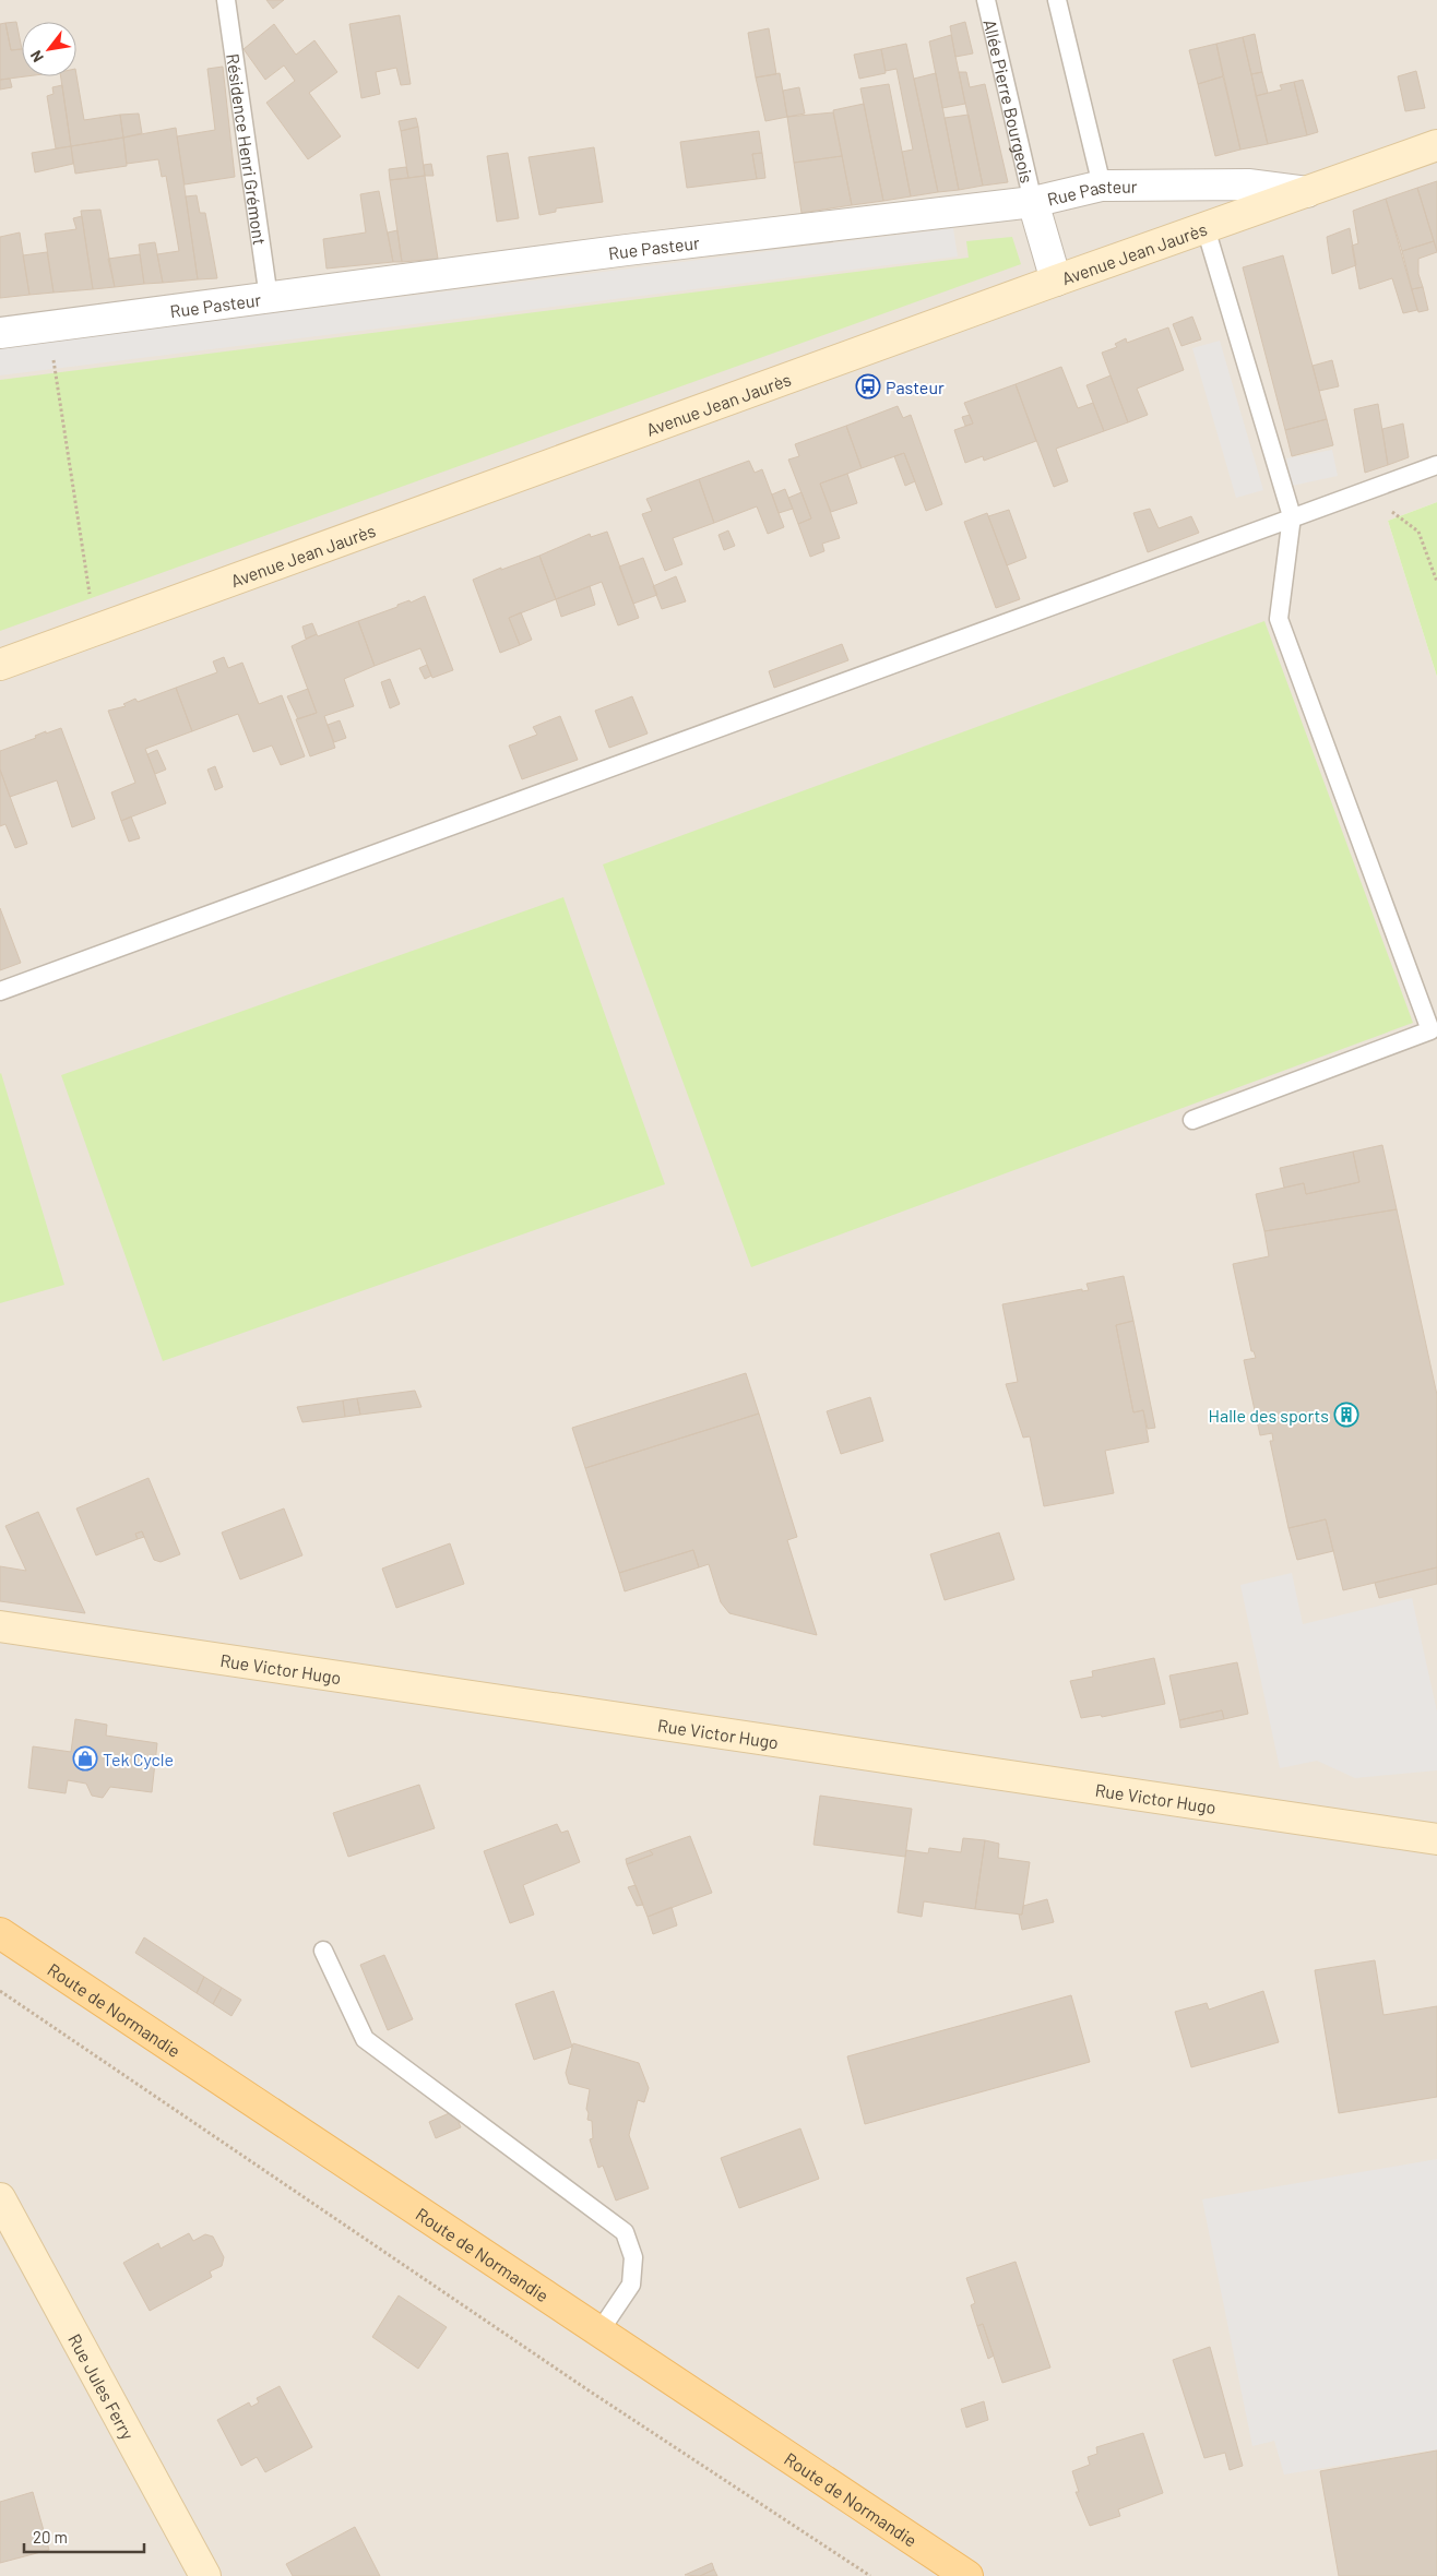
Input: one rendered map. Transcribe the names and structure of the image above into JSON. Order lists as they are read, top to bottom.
{
  "streets": {
    "main road": ["Route de Normandie"],
    "street": [
      "Rue Pasteur",
      "Avenue Jean Jaurès",
      "Rue Victor Hugo",
      "Rue Jules Ferry"
    ],
    "lane": ["Allée Pierre Bourgeois", "Résidence Henri Grémont"]
  },
  "crossings": [
    ["Allée Pierre Bourgeois", "Rue Pasteur"],
    ["Résidence Henri Grémont", "Rue Pasteur"],
    ["Rue Pasteur", "Avenue Jean Jaurès"]
  ],
  "places": {
    "bus stop": ["Pasteur"],
    "building": ["Halle des sports"],
    "shop": ["Tek Cycle"]
  },
  "scale_bar": "20 m",
  "north": "bottom left"
}
